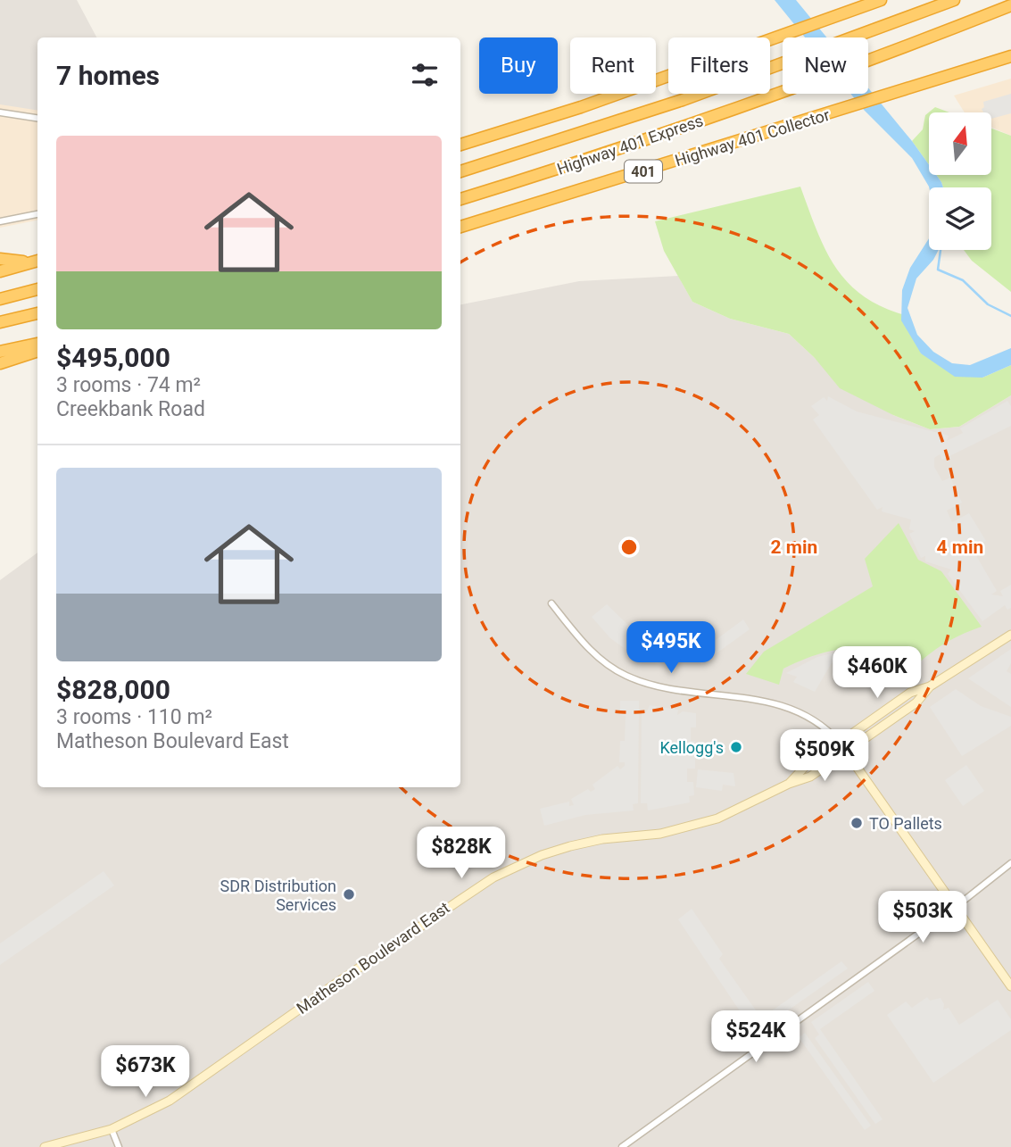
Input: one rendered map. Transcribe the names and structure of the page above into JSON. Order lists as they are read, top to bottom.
{
  "streets": {
    "highway": ["Highway 401 Collector", "Highway 401 Express", "401"],
    "street": ["Matheson Boulevard East"]
  },
  "places": ["Kellogg's", "TO Pallets", "SDR Distribution Services"],
  "north": "top",
  "page": {
    "chip": [
      "Buy",
      "Rent",
      "Filters",
      "New"
    ],
    "heading": "7 homes",
    "list": [
      {
        "name": "$495,000",
        "note": "3 rooms · 74 m² · Creekbank Road"
      },
      {
        "name": "$828,000",
        "note": "3 rooms · 110 m² · Matheson Boulevard East"
      }
    ],
    "price": [
      "$495K",
      "$460K",
      "$509K",
      "$828K",
      "$503K",
      "$524K",
      "$673K"
    ]
  },
  "rings": ["2 min", "4 min"]
}
